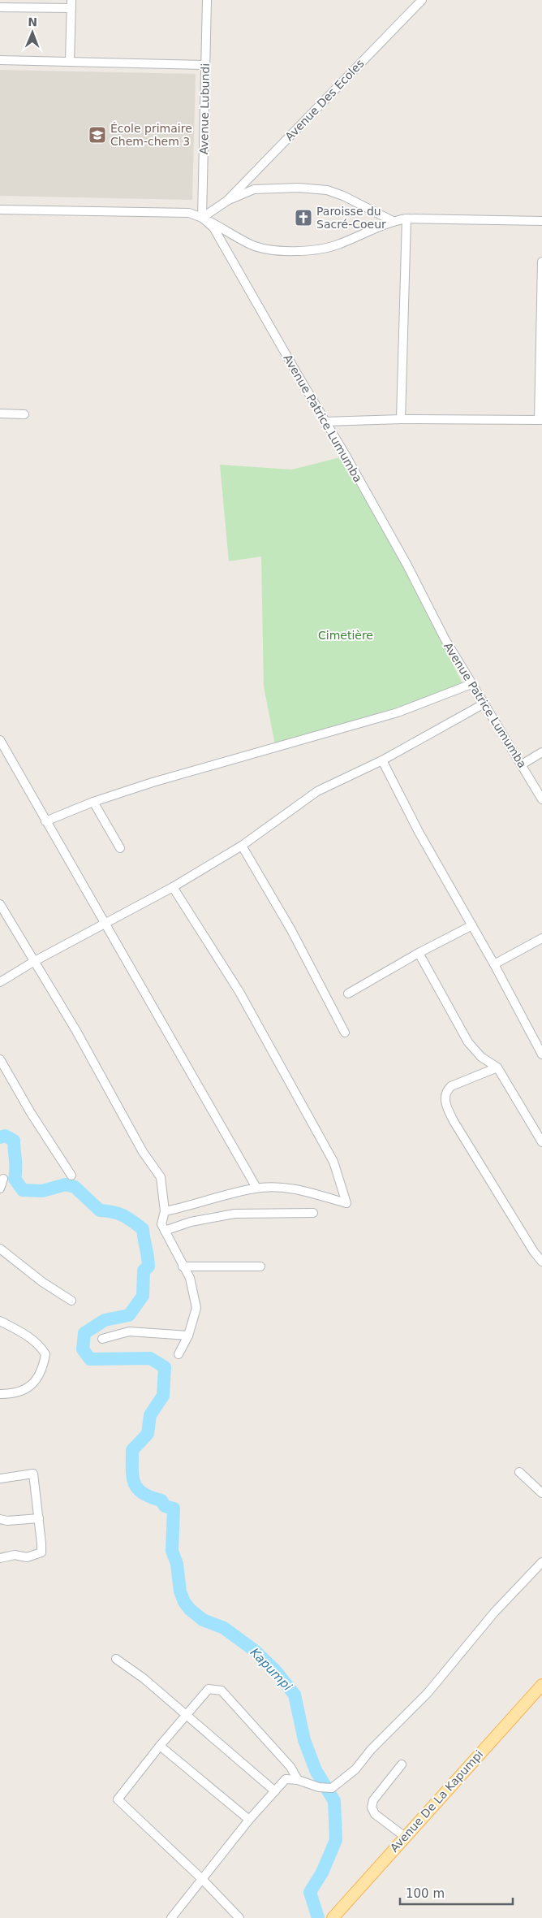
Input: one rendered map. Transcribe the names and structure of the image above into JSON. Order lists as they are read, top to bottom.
{
  "streets": {
    "main road": ["Avenue De La Kapumpi"],
    "street": ["Avenue Des Ecoles", "Avenue Lubundi", "Avenue Patrice Lumumba"]
  },
  "crossings": [
    ["Avenue Lubundi", "Avenue Patrice Lumumba"]
  ],
  "water": ["Kapumpi"],
  "parks": ["Cimetière"],
  "places": {
    "school or university": ["École primaire Chem-chem 3"],
    "church": ["Paroisse du Sacré-Coeur"]
  },
  "scale_bar": "100 m",
  "north": "top"
}
